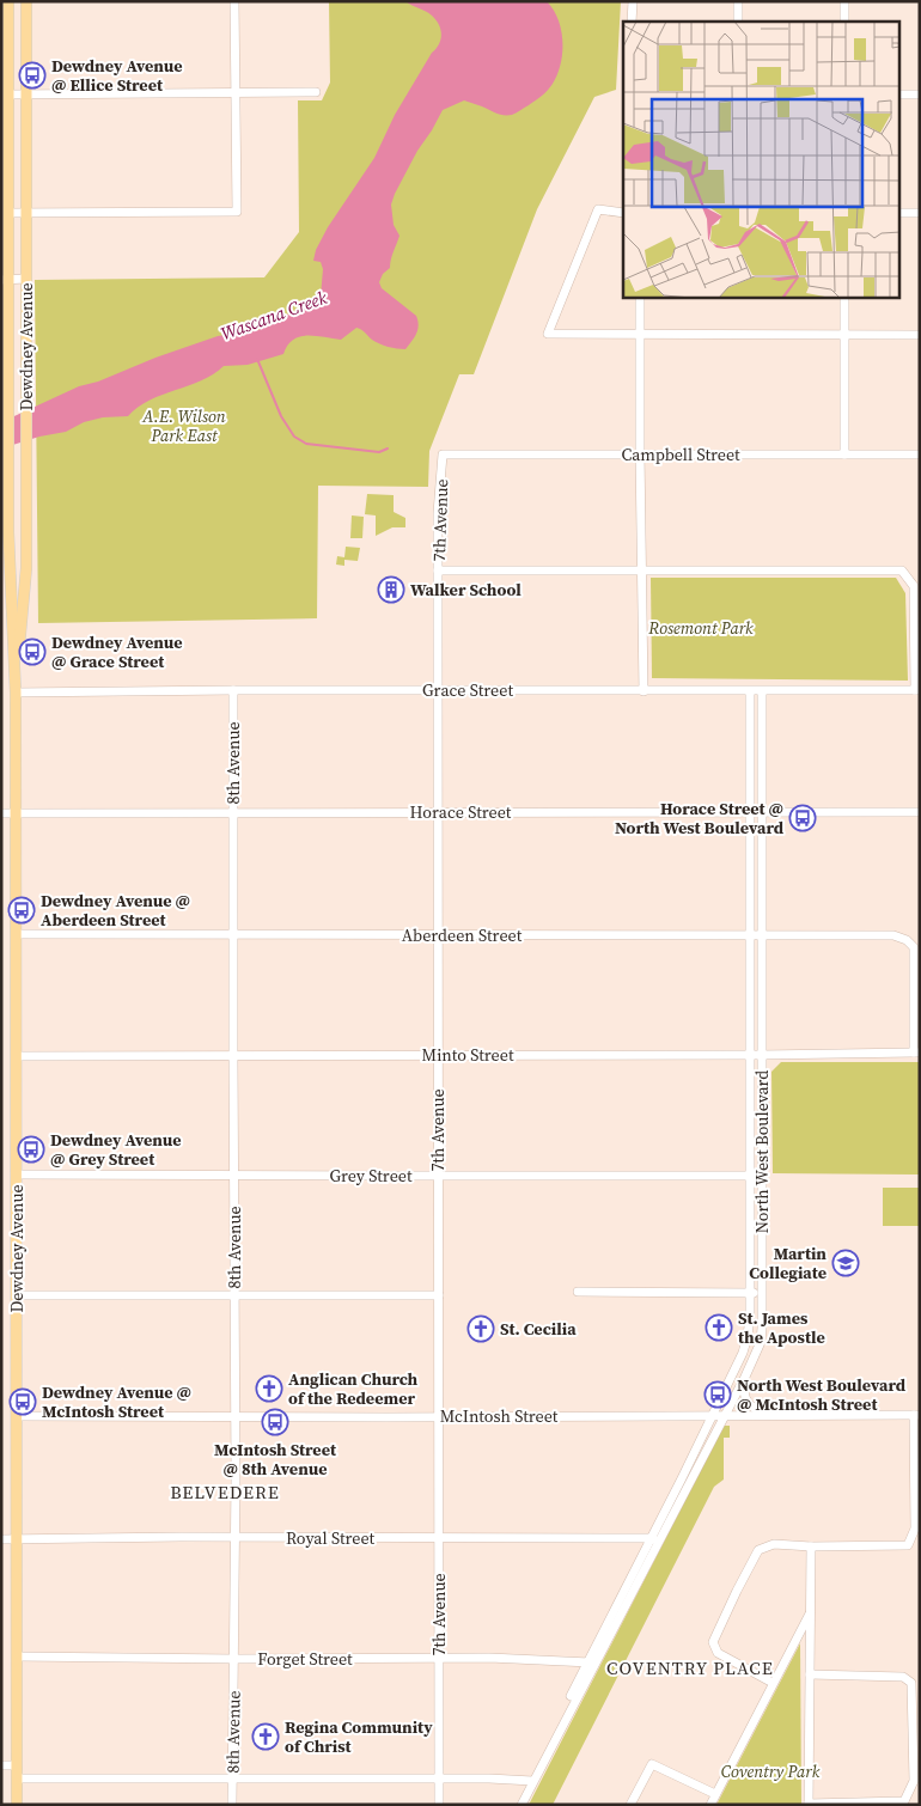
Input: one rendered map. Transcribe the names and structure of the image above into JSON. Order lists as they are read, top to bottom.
{
  "streets": {
    "main road": ["Dewdney Avenue"],
    "street": [
      "Campbell Street",
      "7th Avenue",
      "Grace Street",
      "8th Avenue",
      "Horace Street",
      "Aberdeen Street",
      "Minto Street",
      "North West Boulevard",
      "Grey Street",
      "McIntosh Street",
      "Royal Street",
      "Forget Street"
    ]
  },
  "crossings": [
    ["Dewdney Avenue", "Grace Street"],
    ["Dewdney Avenue", "Horace Street"],
    ["Dewdney Avenue", "Aberdeen Street"],
    ["Dewdney Avenue", "Minto Street"],
    ["Dewdney Avenue", "Grey Street"],
    ["Dewdney Avenue", "McIntosh Street"],
    ["Dewdney Avenue", "Royal Street"],
    ["Dewdney Avenue", "Forget Street"],
    ["Campbell Street", "7th Avenue"],
    ["7th Avenue", "Grace Street"],
    ["7th Avenue", "Horace Street"],
    ["7th Avenue", "Aberdeen Street"],
    ["7th Avenue", "Minto Street"],
    ["7th Avenue", "Grey Street"],
    ["7th Avenue", "McIntosh Street"],
    ["7th Avenue", "Royal Street"],
    ["7th Avenue", "Forget Street"],
    ["Grace Street", "8th Avenue"],
    ["Grace Street", "North West Boulevard"],
    ["8th Avenue", "Horace Street"],
    ["8th Avenue", "Aberdeen Street"],
    ["8th Avenue", "Minto Street"],
    ["8th Avenue", "Grey Street"],
    ["8th Avenue", "McIntosh Street"],
    ["8th Avenue", "Royal Street"],
    ["8th Avenue", "Forget Street"],
    ["Horace Street", "North West Boulevard"],
    ["Aberdeen Street", "Minto Street"],
    ["Aberdeen Street", "North West Boulevard"],
    ["Minto Street", "North West Boulevard"],
    ["North West Boulevard", "Grey Street"],
    ["North West Boulevard", "McIntosh Street"],
    ["North West Boulevard", "Royal Street"],
    ["North West Boulevard", "Forget Street"]
  ],
  "districts": ["BELVEDERE", "COVENTRY PLACE"],
  "water": ["Wascana Creek"],
  "parks": ["A.E. Wilson Park East", "Rosemont Park", "Coventry Park"],
  "places": {
    "bus stop": [
      "Dewdney Avenue @ Ellice Street",
      "Dewdney Avenue @ Grace Street",
      "Horace Street @ North West Boulevard",
      "Dewdney Avenue @ Aberdeen Street",
      "Dewdney Avenue @ Grey Street",
      "North West Boulevard @ McIntosh Street",
      "Dewdney Avenue @ McIntosh Street",
      "McIntosh Street @ 8th Avenue"
    ],
    "building": ["Walker School"],
    "school or university": ["Martin Collegiate"],
    "church": [
      "St. James the Apostle",
      "St. Cecilia",
      "Anglican Church of the Redeemer",
      "Regina Community of Christ"
    ]
  }
}
